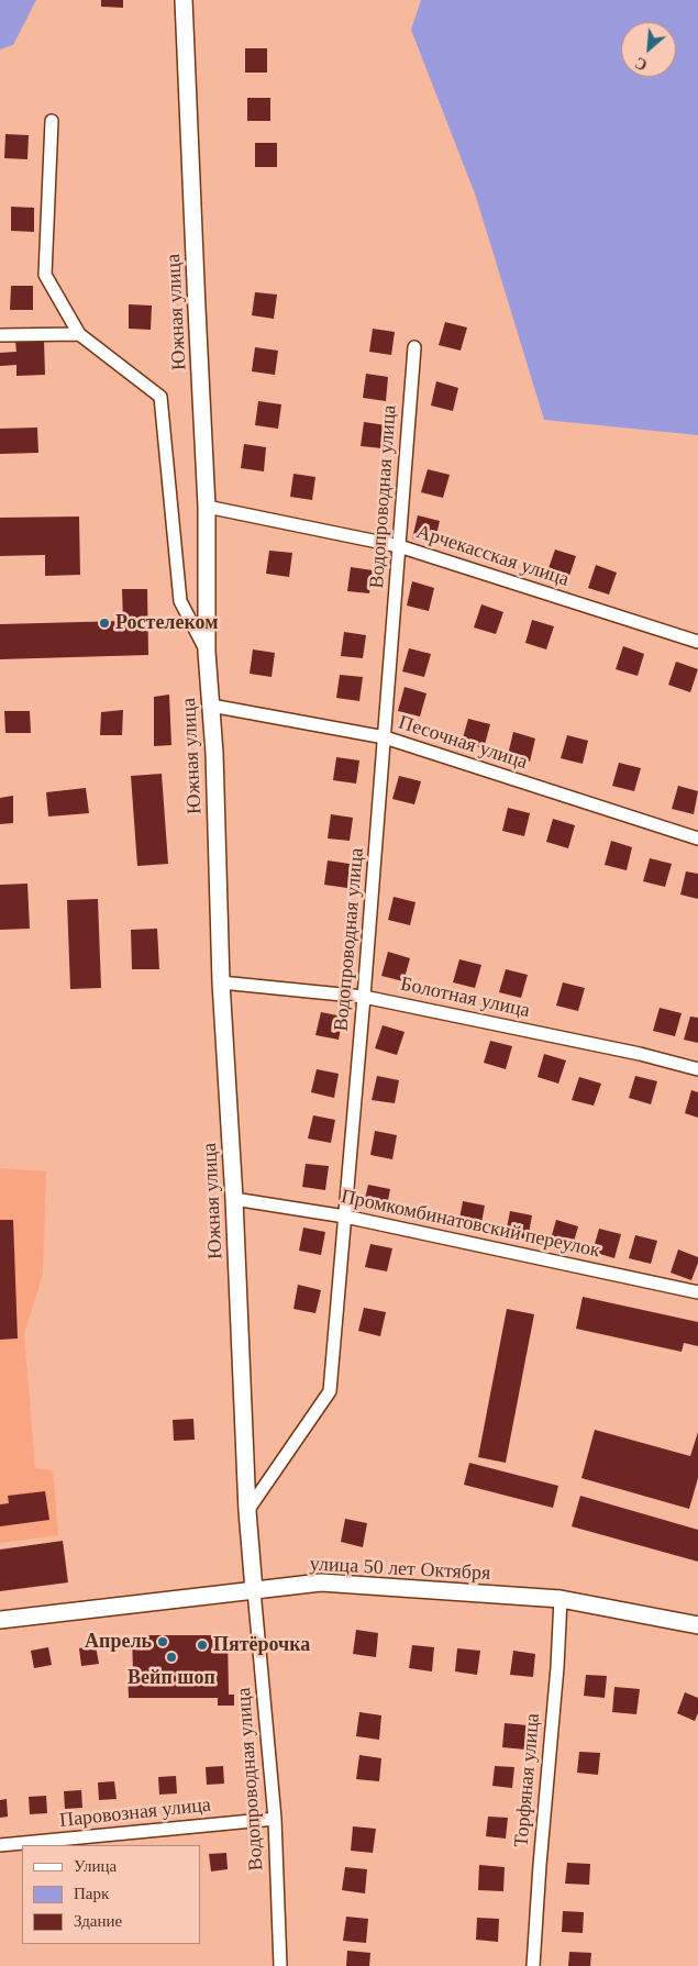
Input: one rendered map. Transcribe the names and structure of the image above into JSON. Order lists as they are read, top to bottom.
{
  "streets": {
    "street": [
      "Южная улица",
      "Водопроводная улица",
      "Арчекасская улица",
      "Песочная улица",
      "Болотная улица",
      "Промкомбинатовский переулок",
      "улица 50 лет Октября",
      "Торфяная улица",
      "Паровозная улица"
    ]
  },
  "crossings": [
    ["Южная улица", "Водопроводная улица"],
    ["Южная улица", "Арчекасская улица"],
    ["Южная улица", "Песочная улица"],
    ["Южная улица", "Болотная улица"],
    ["Южная улица", "Промкомбинатовский переулок"],
    ["Южная улица", "улица 50 лет Октября"],
    ["Водопроводная улица", "Арчекасская улица"],
    ["Водопроводная улица", "Песочная улица"],
    ["Водопроводная улица", "Болотная улица"],
    ["Водопроводная улица", "Промкомбинатовский переулок"],
    ["Водопроводная улица", "улица 50 лет Октября"],
    ["Водопроводная улица", "Паровозная улица"],
    ["улица 50 лет Октября", "Торфяная улица"]
  ],
  "places": [
    "Ростелеком",
    "Апрель",
    "Пятёрочка",
    "Вейп шоп"
  ],
  "legend": ["Улица", "Парк", "Здание"],
  "north": "bottom left"
}
